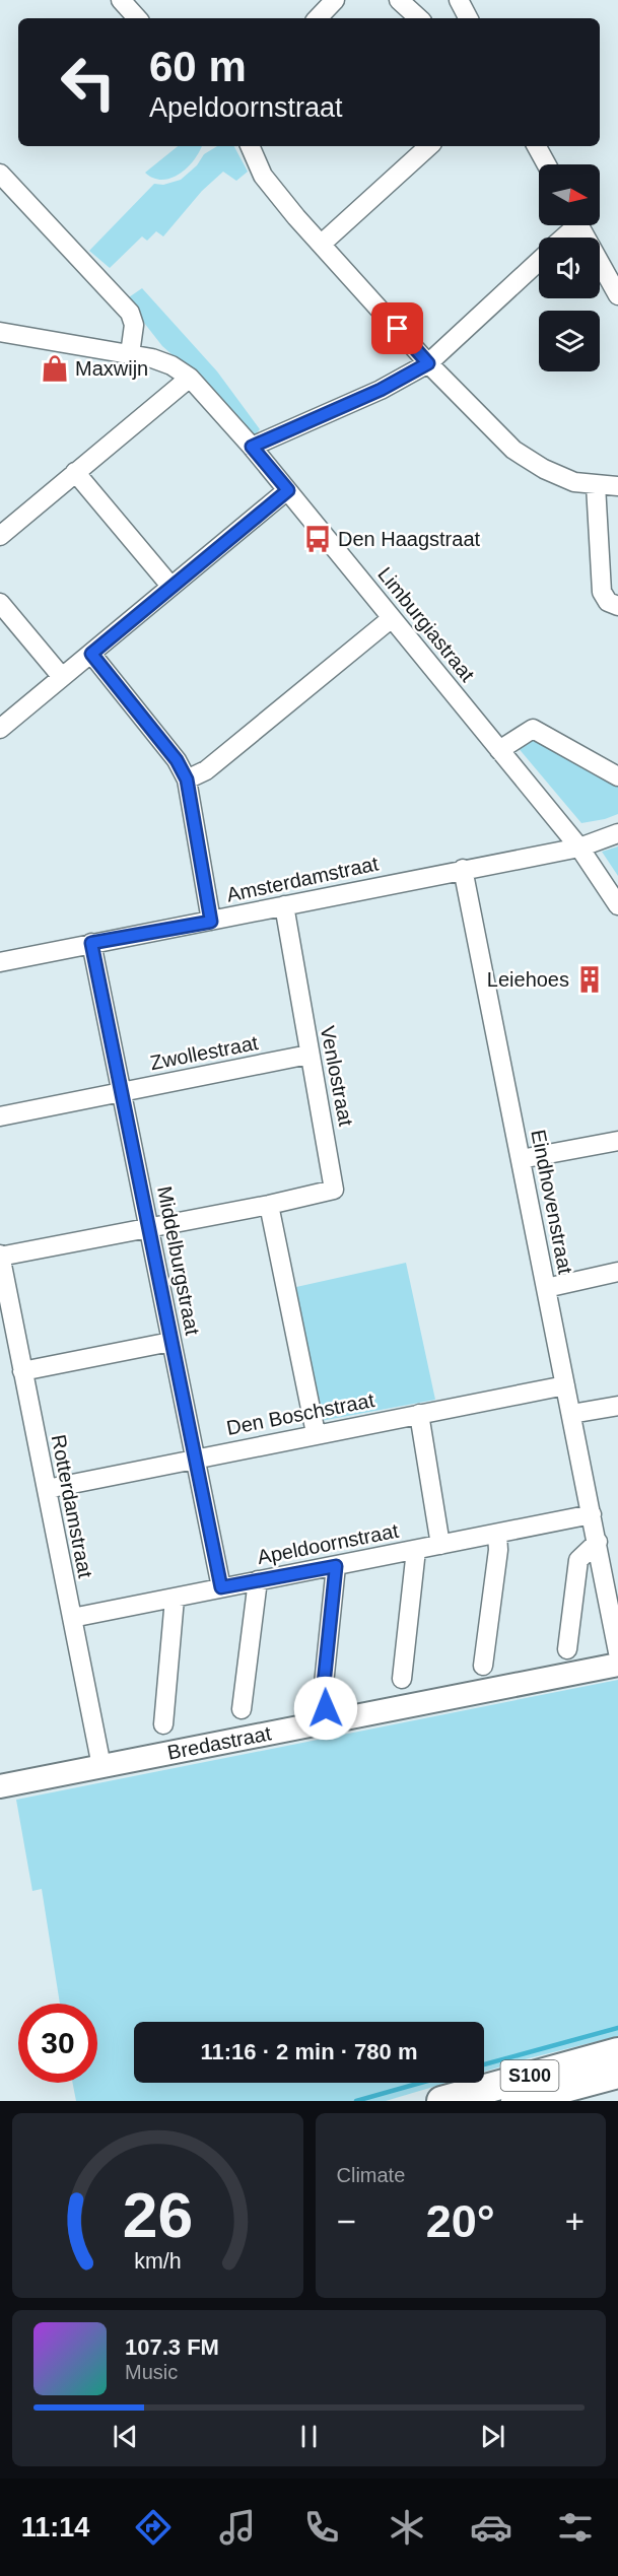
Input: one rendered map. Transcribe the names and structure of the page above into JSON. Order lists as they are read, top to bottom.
{
  "streets": {
    "main road": ["S100"],
    "street": [
      "Limburgiastraat",
      "Amsterdamstraat",
      "Zwollestraat",
      "Venlostraat",
      "Eindhovenstraat",
      "Middelburgstraat",
      "Den Boschstraat",
      "Rotterdamstraat",
      "Apeldoornstraat",
      "Bredastraat"
    ]
  },
  "crossings": [
    ["Limburgiastraat", "Amsterdamstraat"],
    ["Amsterdamstraat", "Venlostraat"],
    ["Amsterdamstraat", "Eindhovenstraat"],
    ["Amsterdamstraat", "Middelburgstraat"],
    ["Zwollestraat", "Venlostraat"],
    ["Zwollestraat", "Middelburgstraat"],
    ["Eindhovenstraat", "Den Boschstraat"],
    ["Eindhovenstraat", "Apeldoornstraat"],
    ["Middelburgstraat", "Den Boschstraat"],
    ["Middelburgstraat", "Apeldoornstraat"],
    ["Den Boschstraat", "Rotterdamstraat"],
    ["Rotterdamstraat", "Apeldoornstraat"],
    ["Rotterdamstraat", "Bredastraat"]
  ],
  "places": {
    "shop": ["Maxwijn"],
    "bus stop": ["Den Haagstraat"],
    "building": ["Leiehoes"]
  },
  "north": "right",
  "page": {
    "turn": ["60 m", "Apeldoornstraat"],
    "limit": "30",
    "trip": "11:16 · 2 min · 780 m",
    "tile": "Climate",
    "heat": ["−", "20°", "+"],
    "song": ["107.3 FM", "Music"],
    "tabs": "11:14",
    "gauge": ["26", "km/h"]
  }
}
